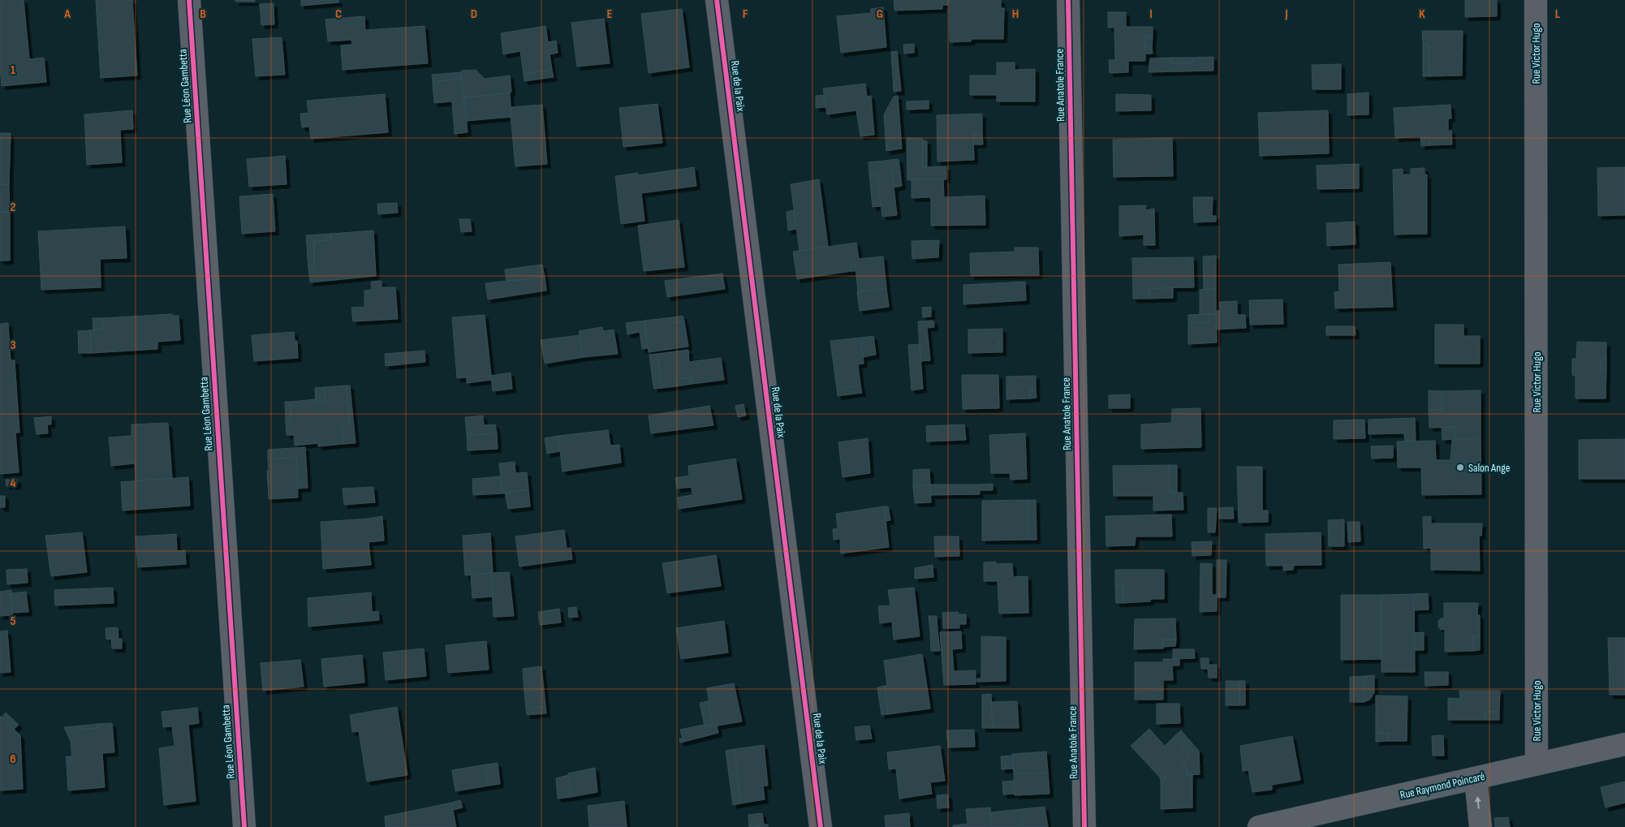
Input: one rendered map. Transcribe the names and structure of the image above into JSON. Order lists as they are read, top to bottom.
{
  "streets": {
    "street": [
      "Rue Victor Hugo",
      "Rue Anatole France",
      "Rue Léon Gambetta",
      "Rue de la Paix",
      "Rue Raymond Poincaré"
    ]
  },
  "crossings": [
    ["Rue Victor Hugo", "Rue Raymond Poincaré"]
  ],
  "places": ["Salon Ange"],
  "grid": {
    "columns": [
      "A",
      "B",
      "C",
      "D",
      "E",
      "F",
      "G",
      "H",
      "I",
      "J",
      "K",
      "L"
    ],
    "rows": [
      "1",
      "2",
      "3",
      "4",
      "5",
      "6"
    ]
  }
}
